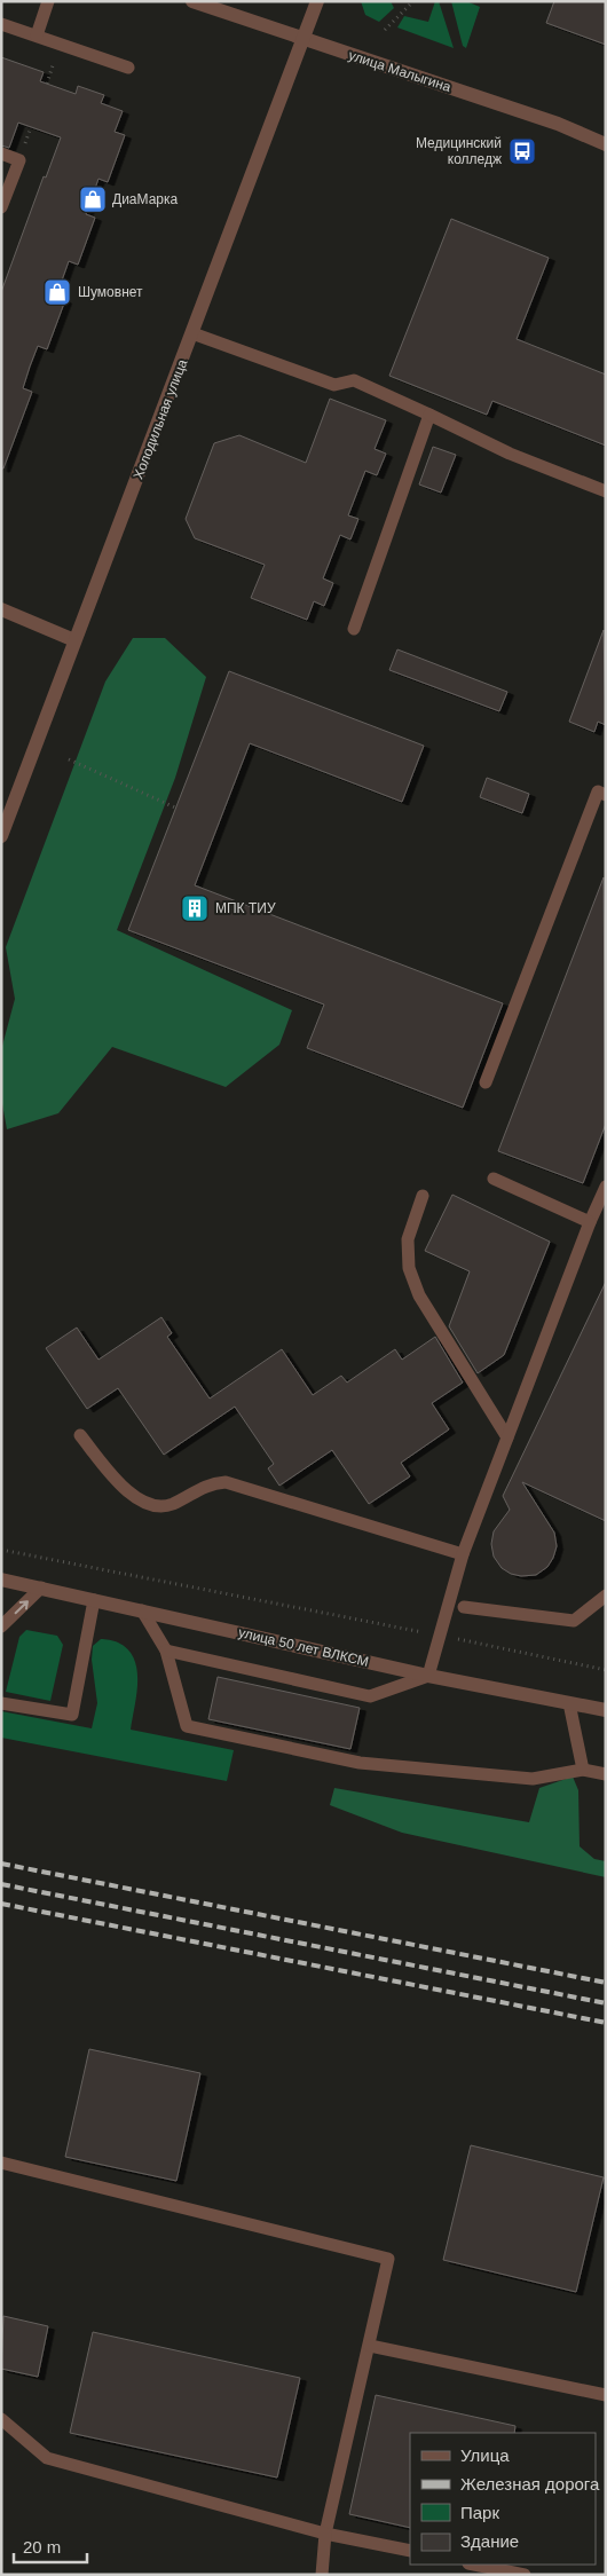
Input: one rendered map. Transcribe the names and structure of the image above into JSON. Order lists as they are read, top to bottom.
{
  "streets": {
    "street": ["улица Малыгина", "Холодильная улица", "улица 50 лет ВЛКСМ"]
  },
  "crossings": [
    ["улица Малыгина", "Холодильная улица"]
  ],
  "places": {
    "bus stop": ["Медицинский колледж"],
    "shop": ["ДиаМарка", "Шумовнет"],
    "building": ["МПК ТИУ"]
  },
  "legend": [
    "Улица",
    "Железная дорога",
    "Парк",
    "Здание"
  ],
  "scale_bar": "20 m"
}
